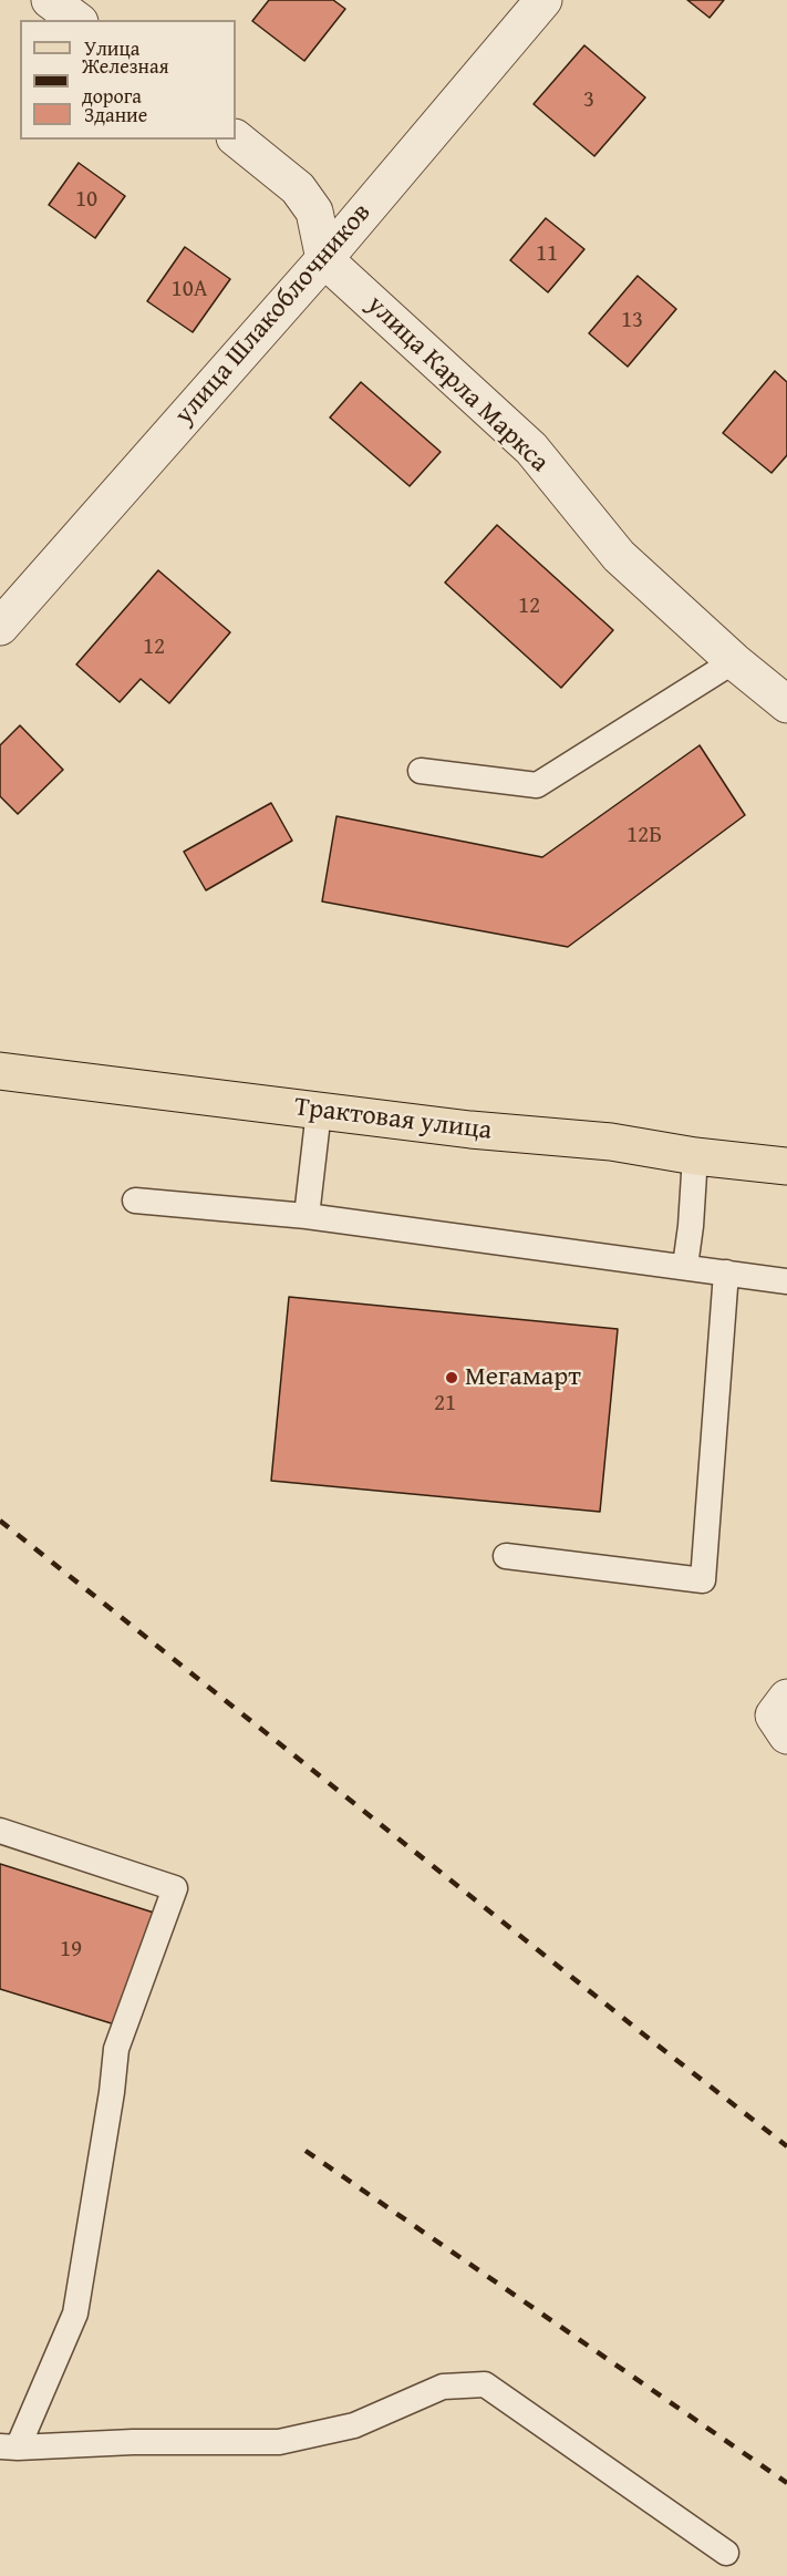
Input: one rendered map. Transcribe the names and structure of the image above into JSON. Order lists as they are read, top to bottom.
{
  "streets": {
    "main road": ["Трактовая улица"],
    "street": ["улица Шлакоблочников", "улица Карла Маркса"]
  },
  "crossings": [
    ["улица Шлакоблочников", "улица Карла Маркса"]
  ],
  "places": ["Мегамарт"],
  "house_numbers": [
    "3",
    "10",
    "11",
    "10А",
    "13",
    "12",
    "12",
    "12Б",
    "21",
    "19"
  ],
  "legend": ["Улица", "Железная дорога", "Здание"]
}
